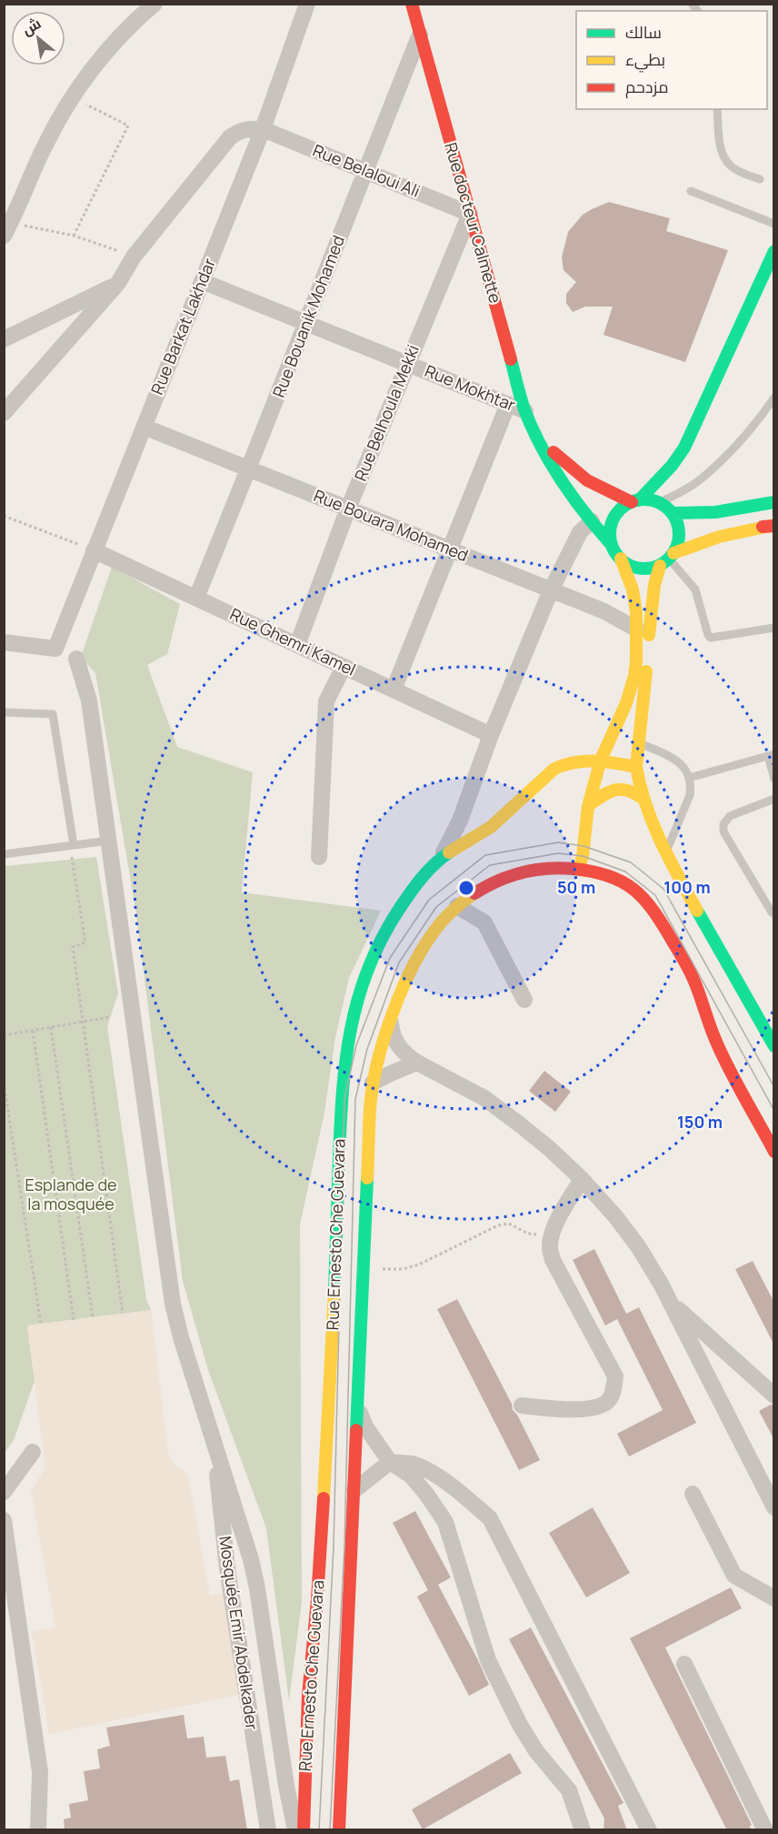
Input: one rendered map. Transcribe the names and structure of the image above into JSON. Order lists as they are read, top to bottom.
{
  "streets": {
    "main road": ["Rue docteur Calmette", "Rue Ernesto Che Guevara"],
    "street": [
      "Rue Belaloui Ali",
      "Rue Bouanik Mohamed",
      "Rue Barkat Lakhdar",
      "Rue Mokhtar",
      "Rue Belhoula Mekki",
      "Rue Bouara Mohamed",
      "Rue Ghemri Kamel",
      "Mosquée Emir Abdelkader"
    ]
  },
  "crossings": [
    ["Rue Belaloui Ali", "Rue docteur Calmette"],
    ["Rue Belaloui Ali", "Rue Bouanik Mohamed"],
    ["Rue Belaloui Ali", "Rue Barkat Lakhdar"],
    ["Rue Belaloui Ali", "Rue Belhoula Mekki"],
    ["Rue docteur Calmette", "Rue Bouanik Mohamed"],
    ["Rue docteur Calmette", "Rue Mokhtar"],
    ["Rue docteur Calmette", "Rue Belhoula Mekki"],
    ["Rue Bouanik Mohamed", "Rue Mokhtar"],
    ["Rue Bouanik Mohamed", "Rue Bouara Mohamed"],
    ["Rue Bouanik Mohamed", "Rue Ghemri Kamel"],
    ["Rue Barkat Lakhdar", "Rue Mokhtar"],
    ["Rue Barkat Lakhdar", "Rue Bouara Mohamed"],
    ["Rue Barkat Lakhdar", "Rue Ghemri Kamel"],
    ["Rue Mokhtar", "Rue Belhoula Mekki"],
    ["Rue Belhoula Mekki", "Rue Bouara Mohamed"],
    ["Rue Belhoula Mekki", "Rue Ghemri Kamel"]
  ],
  "parks": ["Esplande de la mosquée"],
  "legend": ["سالك", "بطيء", "مزدحم"],
  "north": "top left",
  "rings": ["50 m", "100 m", "150 m"]
}
